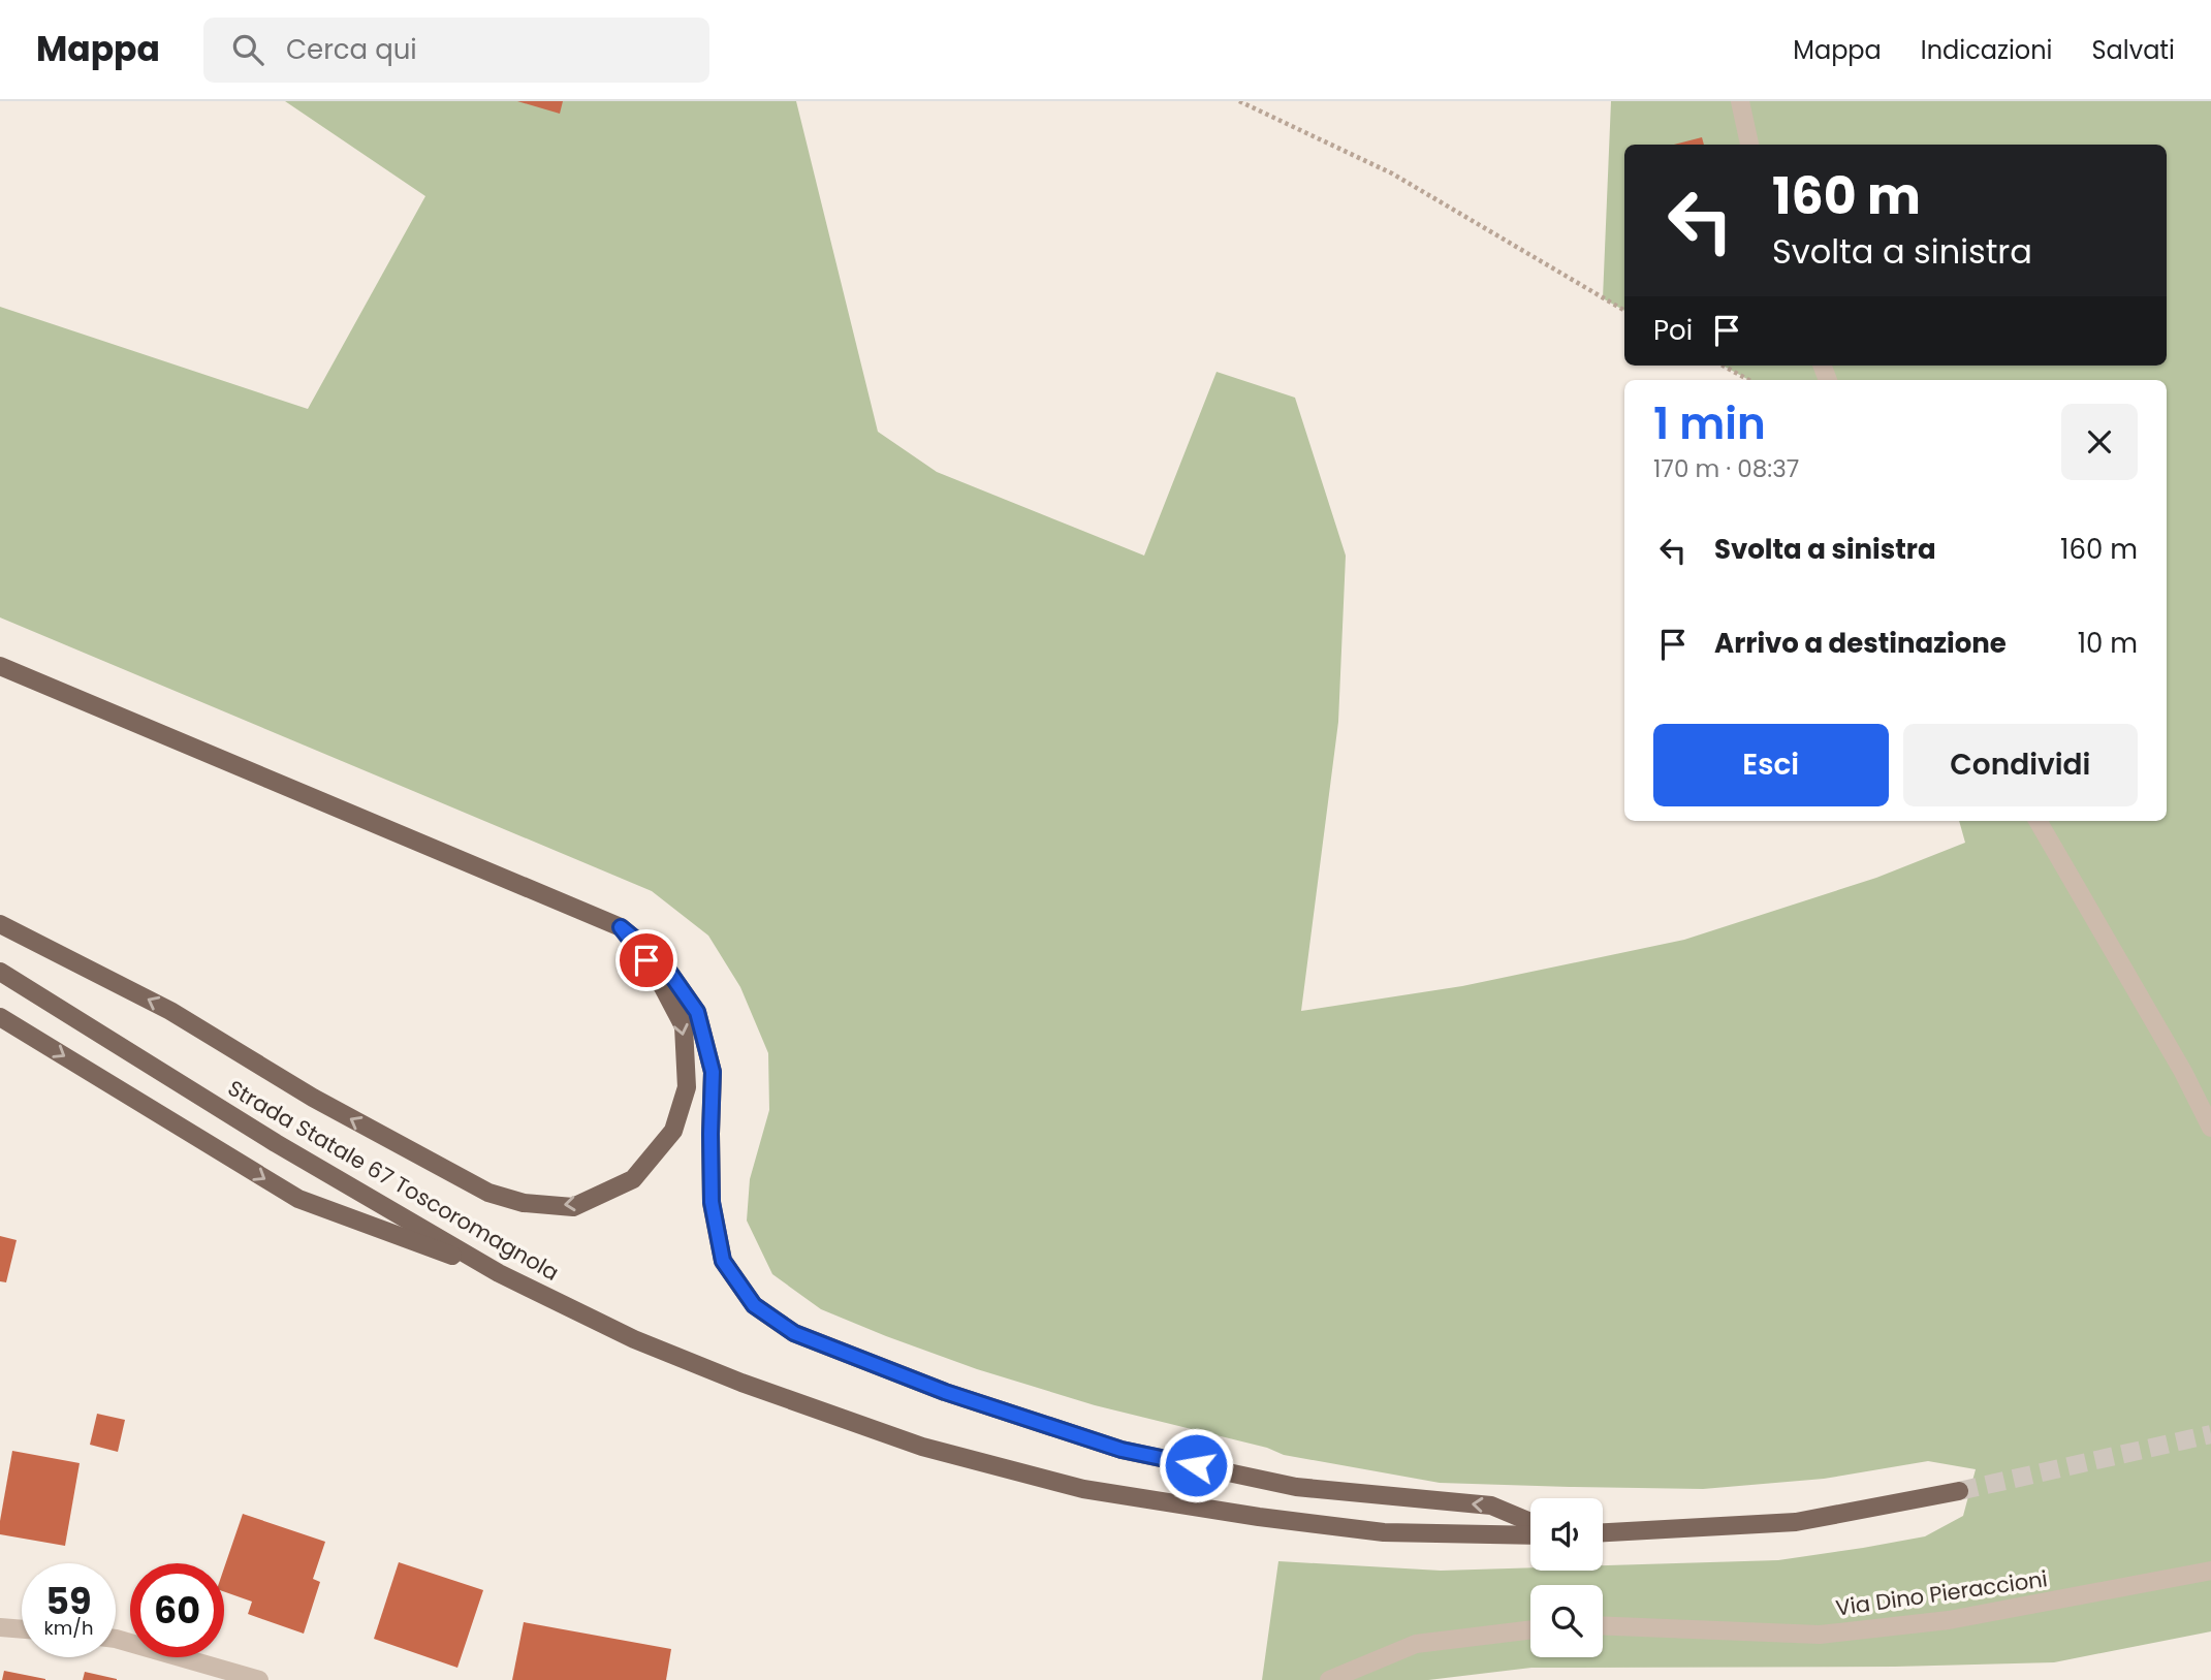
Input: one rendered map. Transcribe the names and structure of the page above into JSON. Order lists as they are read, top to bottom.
{
  "streets": {
    "main road": ["Strada Statale 67 Toscoromagnola"],
    "street": ["Via Dino Pieraccioni"]
  },
  "page": {
    "header": "Mappa",
    "search": "Cerca qui",
    "nav": ["Mappa", "Indicazioni", "Salvati"],
    "turn": ["160 m", "Svolta a sinistra"],
    "then": "Poi",
    "heading": ["1 min", "170 m · 08:37"],
    "list": [
      {
        "name": "Svolta a sinistra",
        "value": "160 m"
      },
      {
        "name": "Arrivo a destinazione",
        "value": "10 m"
      }
    ],
    "buttons": ["Esci", "Condividi"],
    "speed": "59 km/h",
    "limit": "60"
  }
}
